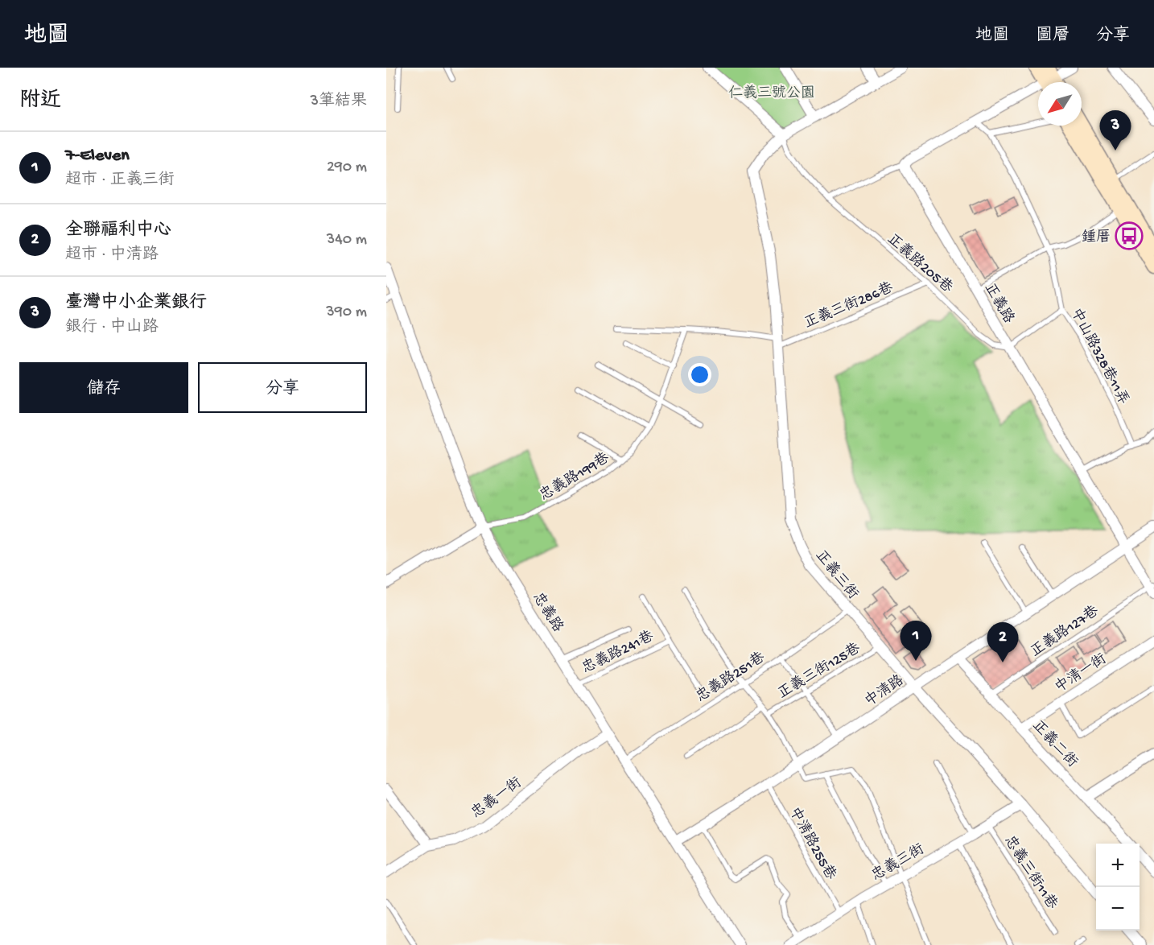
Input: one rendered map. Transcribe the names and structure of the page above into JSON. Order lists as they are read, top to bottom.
{
  "streets": {
    "street": [
      "正義路",
      "正義三街",
      "忠義路",
      "中清一街",
      "中清路",
      "正義二街",
      "忠義一街",
      "忠義三街"
    ],
    "lane": [
      "正義路205巷",
      "正義三街286巷",
      "中山路328巷11弄",
      "忠義路199巷",
      "正義路127巷",
      "忠義路241巷",
      "正義三街125巷",
      "忠義路251巷",
      "中清路255巷",
      "忠義三街11巷"
    ]
  },
  "crossings": [
    ["正義路205巷", "正義路"],
    ["正義路205巷", "正義三街286巷"],
    ["正義路205巷", "正義三街"],
    ["正義路", "正義路127巷"],
    ["正義路", "中清路"],
    ["正義三街286巷", "正義三街"],
    ["忠義路199巷", "忠義路"],
    ["正義三街", "正義三街125巷"],
    ["正義三街", "忠義路251巷"],
    ["正義三街", "中清路"],
    ["正義三街", "忠義三街"],
    ["忠義路", "忠義路241巷"],
    ["忠義路", "忠義路251巷"],
    ["忠義路", "中清路"],
    ["忠義路", "忠義一街"],
    ["正義路127巷", "正義二街"],
    ["中清一街", "正義二街"],
    ["中清路", "正義二街"],
    ["中清路", "中清路255巷"],
    ["中清路255巷", "忠義三街"],
    ["忠義三街", "忠義三街11巷"]
  ],
  "parks": ["仁義三號公園"],
  "places": {
    "bus stop": ["鍾厝"]
  },
  "north": "bottom left",
  "page": {
    "header": "地圖",
    "nav": ["地圖", "圖層", "分享"],
    "heading": ["附近", "3筆結果"],
    "pins": ["3", "1", "2"],
    "list": [
      {
        "mark": "1",
        "name": "7-Eleven",
        "note": "超市 · 正義三街",
        "value": "290 m"
      },
      {
        "mark": "2",
        "name": "全聯福利中心",
        "note": "超市 · 中清路",
        "value": "340 m"
      },
      {
        "mark": "3",
        "name": "臺灣中小企業銀行",
        "note": "銀行 · 中山路",
        "value": "390 m"
      }
    ],
    "buttons": ["儲存", "分享"],
    "map_buttons": ["+", "−"]
  }
}
